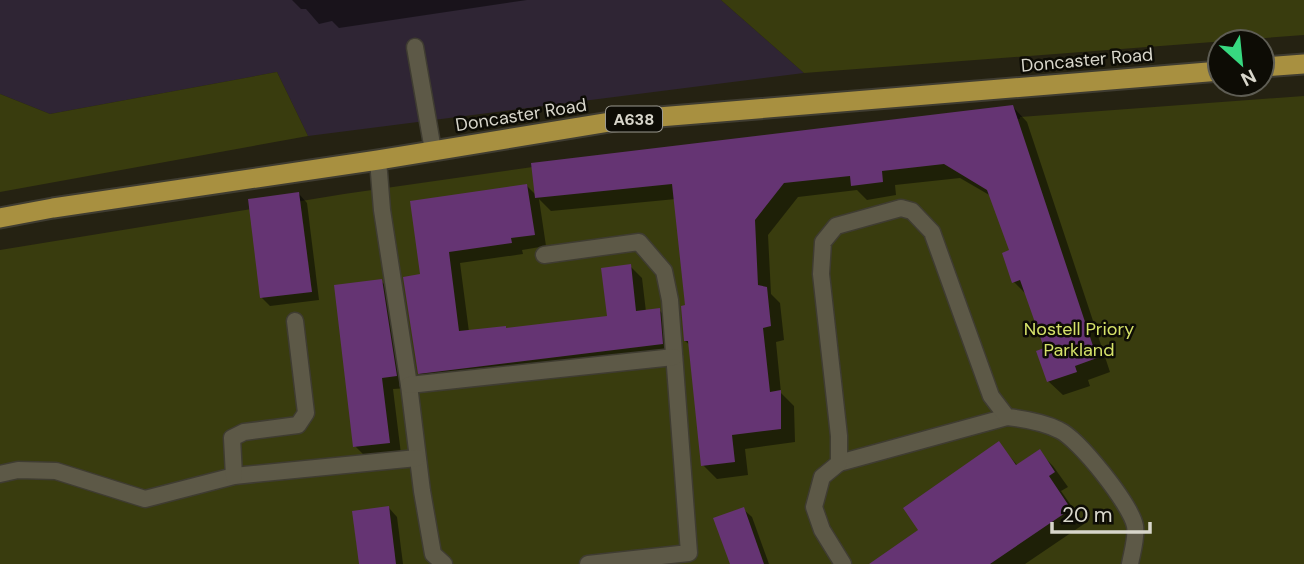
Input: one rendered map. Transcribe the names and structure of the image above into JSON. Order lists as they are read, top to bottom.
{
  "streets": {
    "highway": ["Doncaster Road", "A638"]
  },
  "parks": ["Nostell Priory Parkland"],
  "scale_bar": "20 m",
  "north": "bottom right"
}
